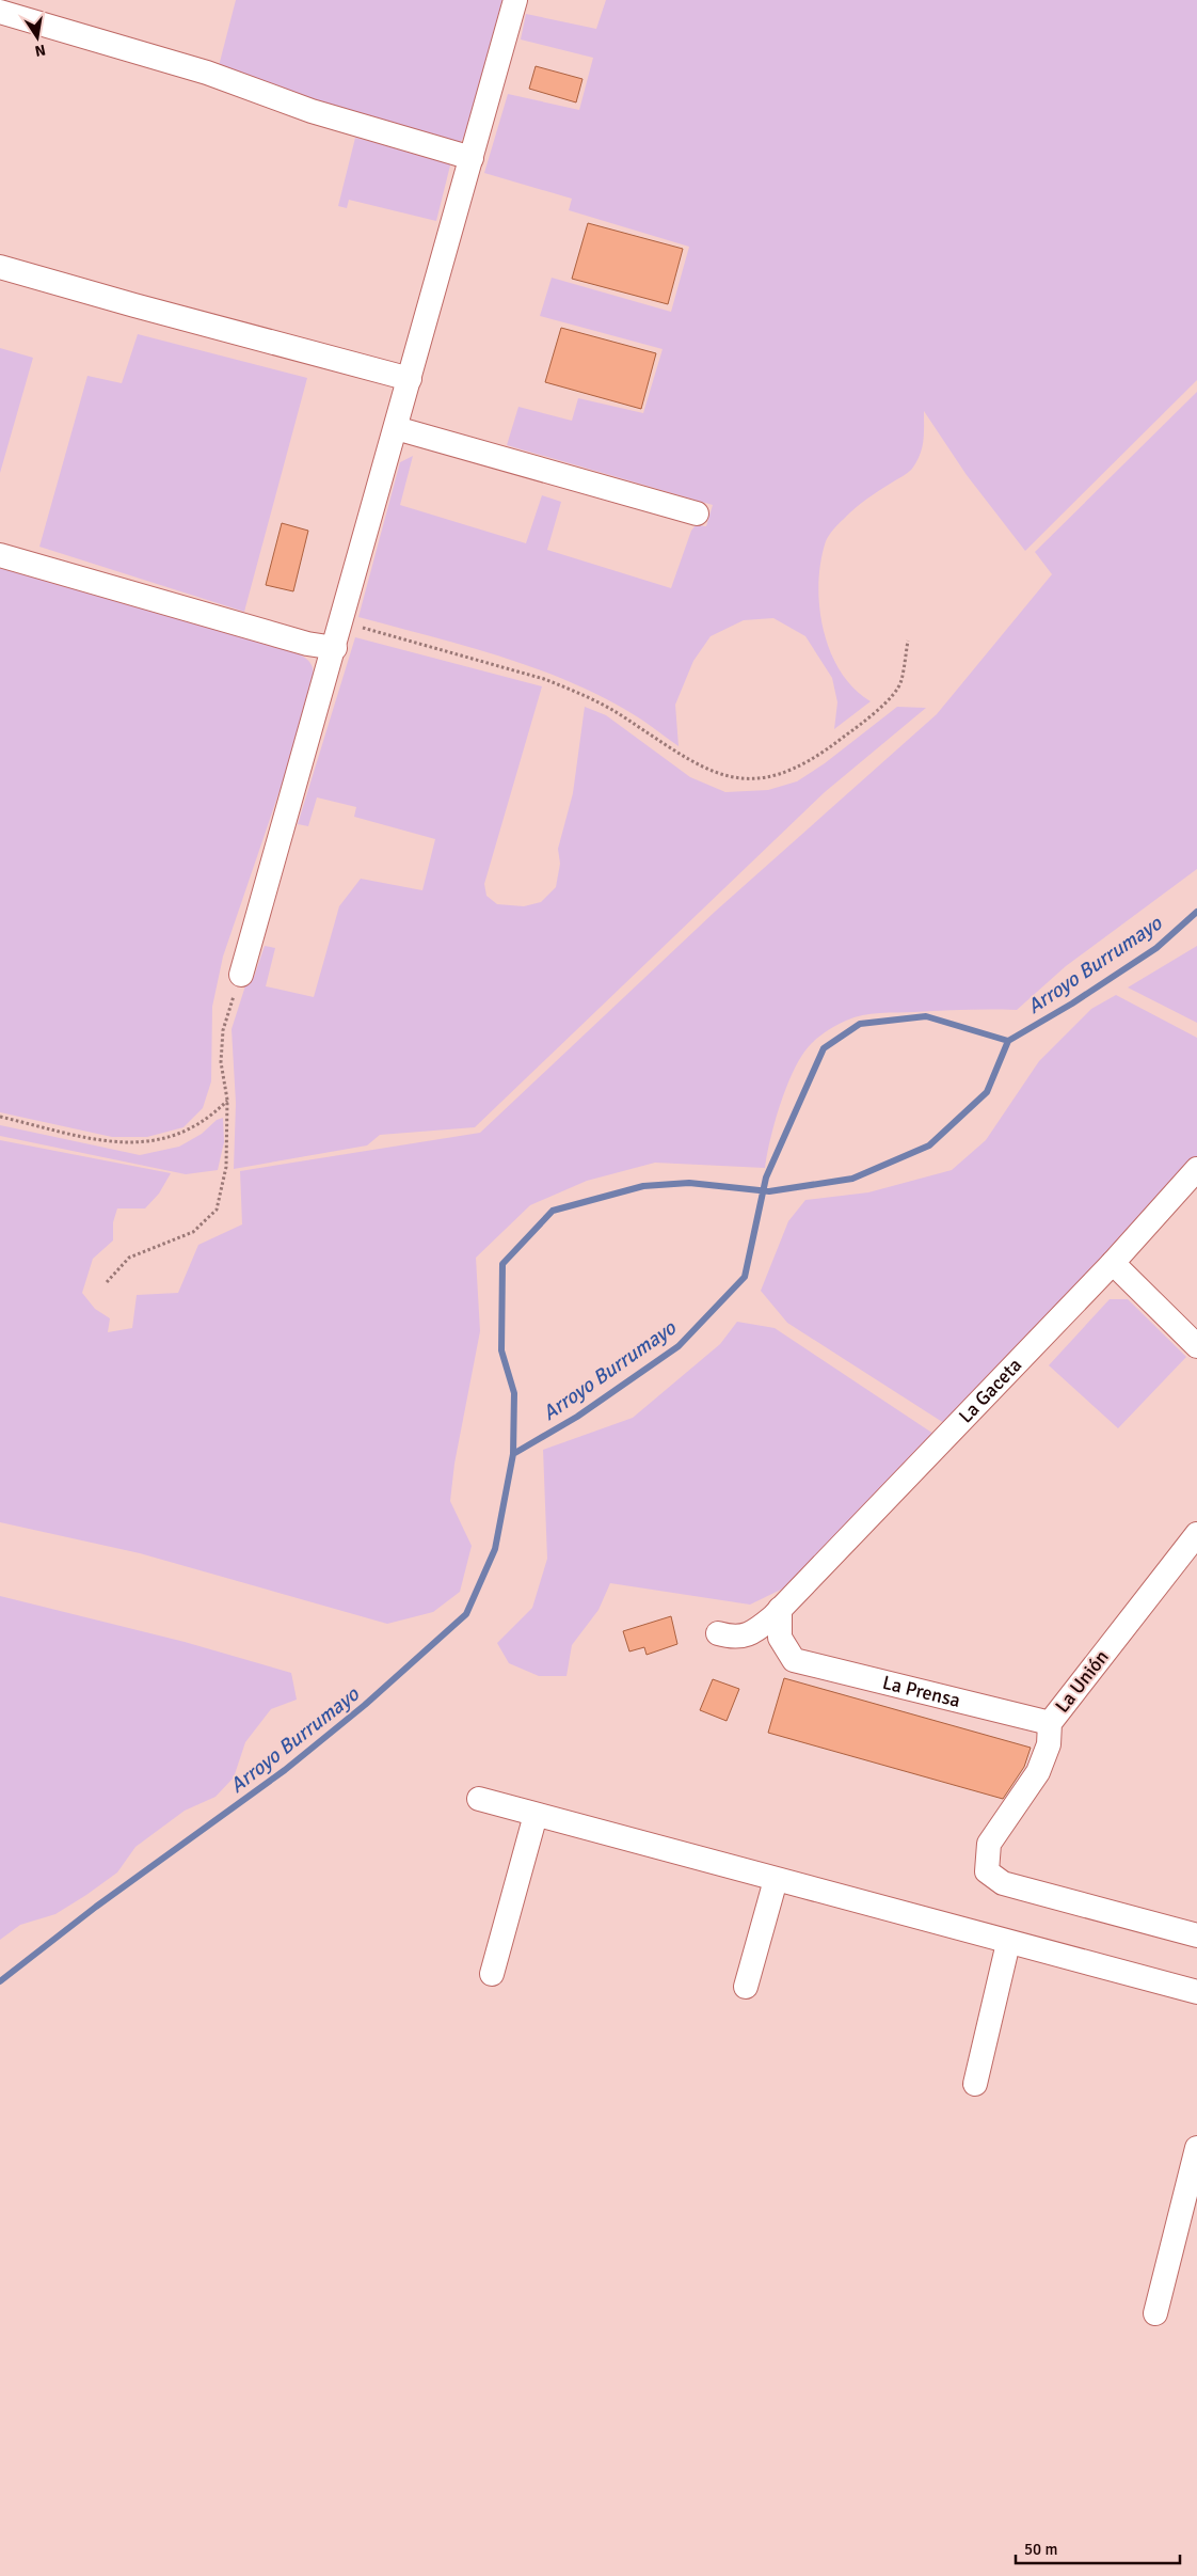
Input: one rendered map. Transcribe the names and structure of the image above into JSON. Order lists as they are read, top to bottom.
{
  "streets": {
    "street": ["La Gaceta", "La Unión", "La Prensa"]
  },
  "crossings": [
    ["La Gaceta", "La Prensa"],
    ["La Unión", "La Prensa"]
  ],
  "water": ["Arroyo Burrumayo"],
  "scale_bar": "50 m",
  "north": "bottom"
}
